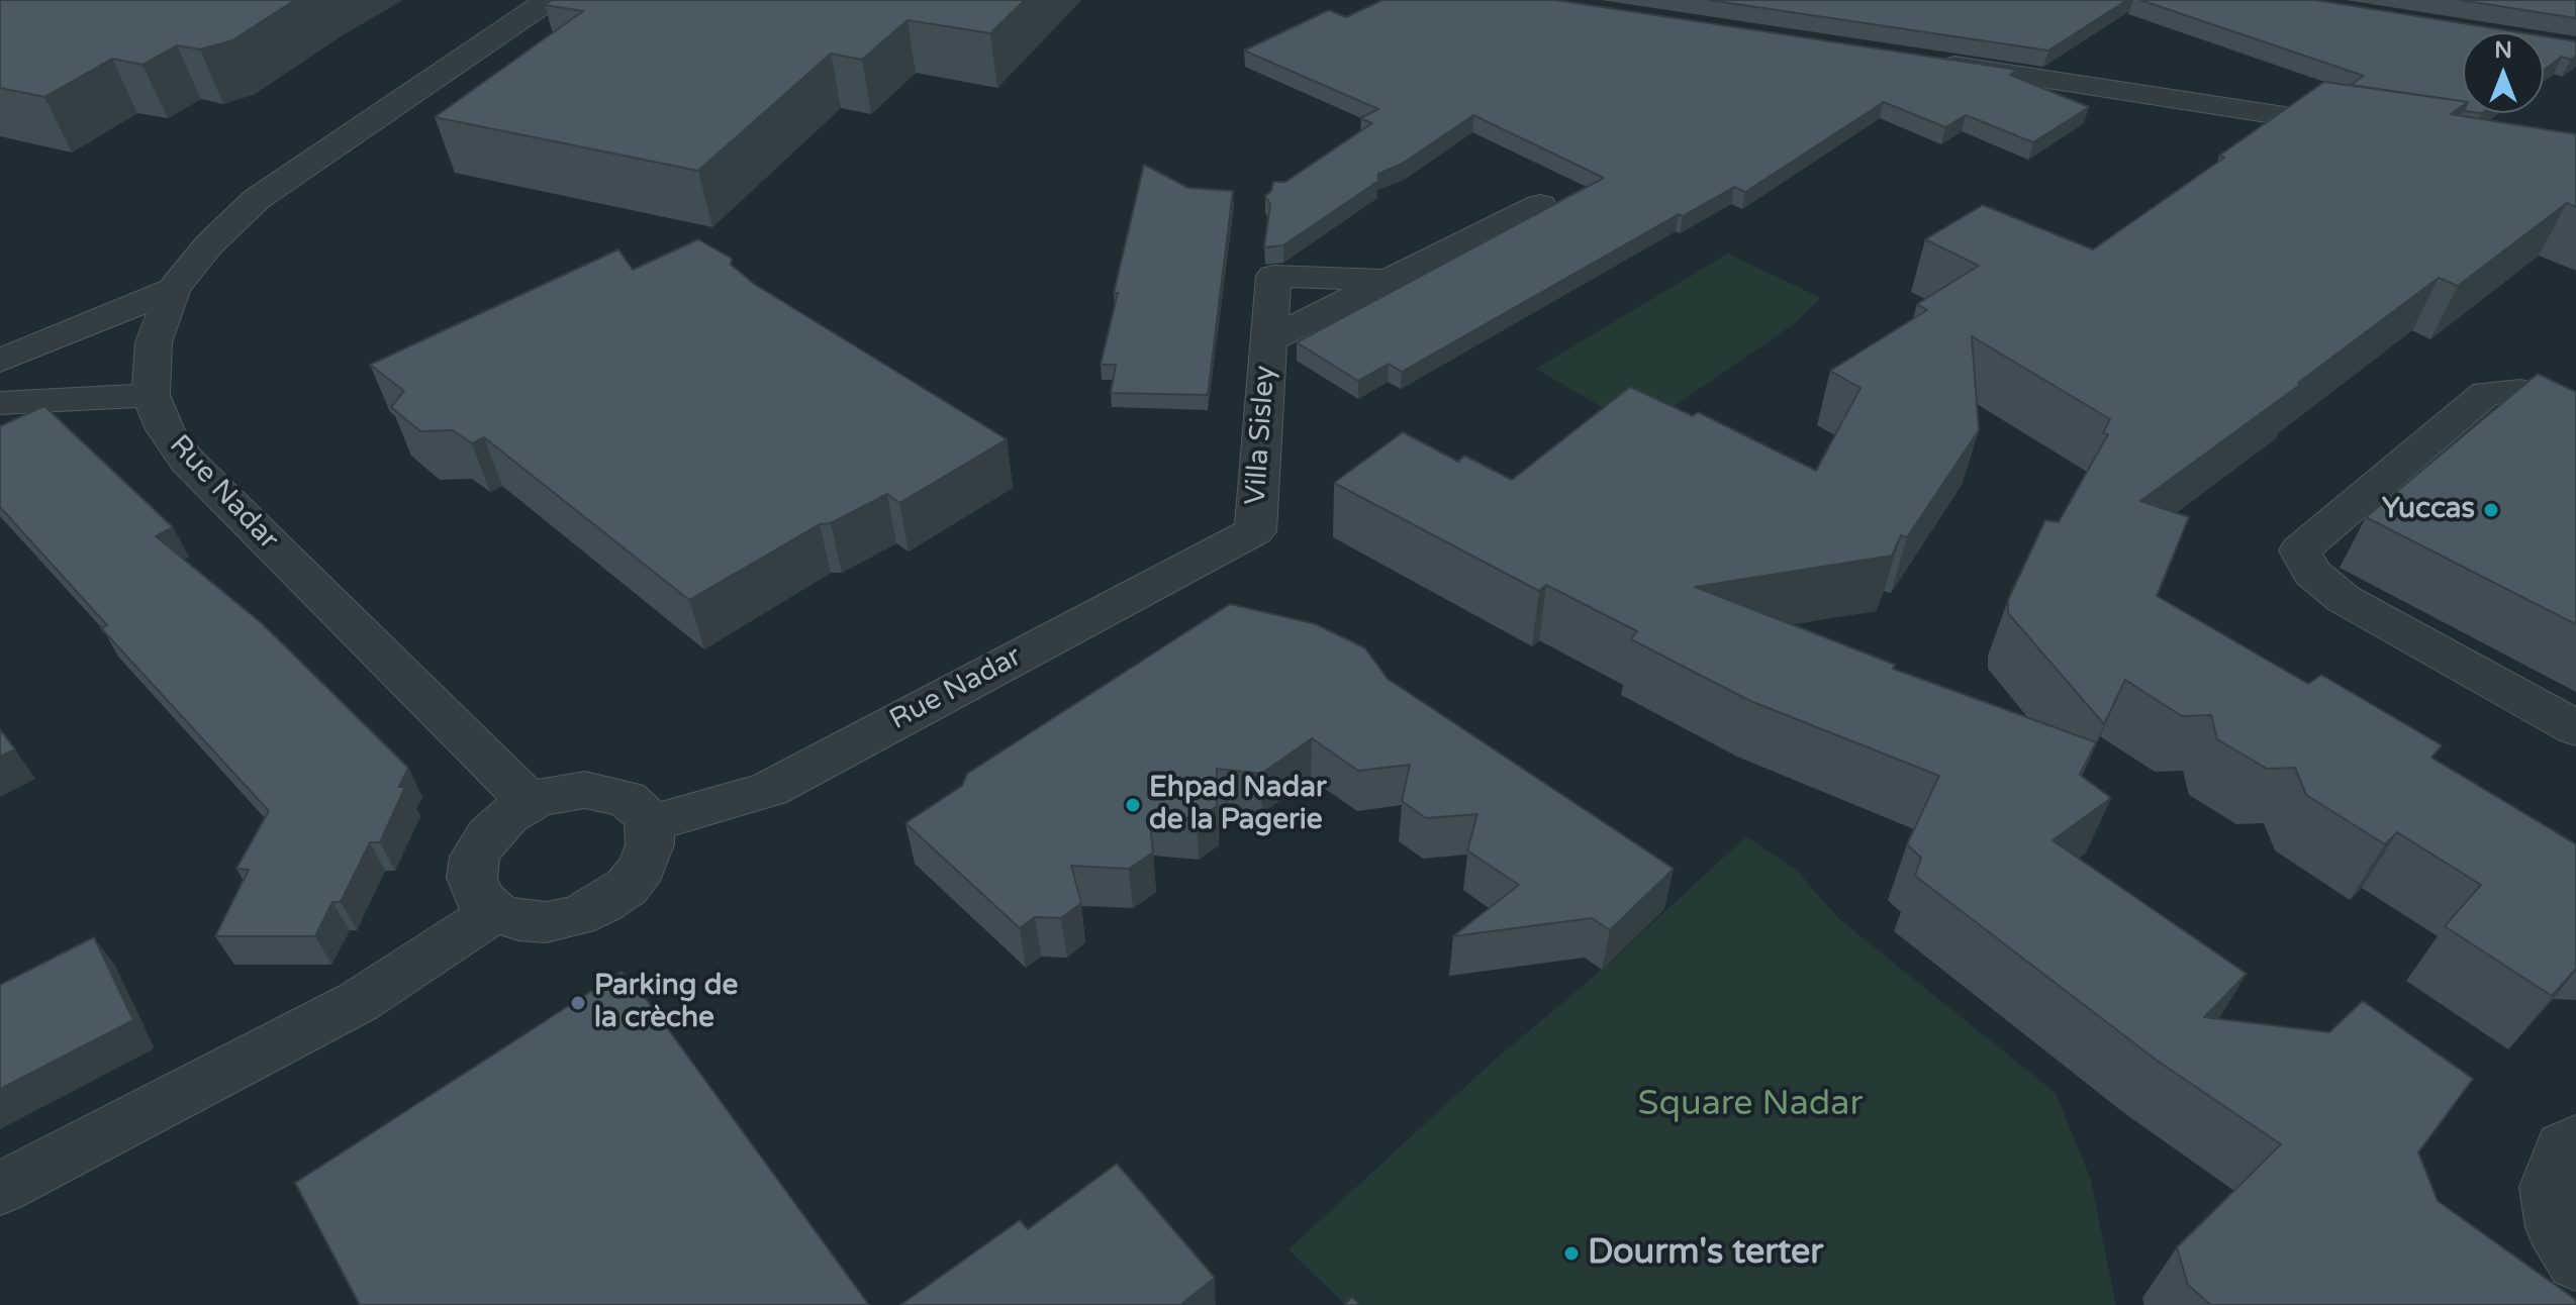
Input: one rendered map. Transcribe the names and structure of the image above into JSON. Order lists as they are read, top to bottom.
{
  "streets": {
    "street": ["Villa Sisley", "Rue Nadar"]
  },
  "crossings": [
    ["Villa Sisley", "Rue Nadar"]
  ],
  "parks": ["Square Nadar"],
  "places": [
    "Yuccas",
    "Ehpad Nadar de la Pagerie",
    "Parking de la crèche",
    "Dourm's terter"
  ],
  "north": "top"
}
